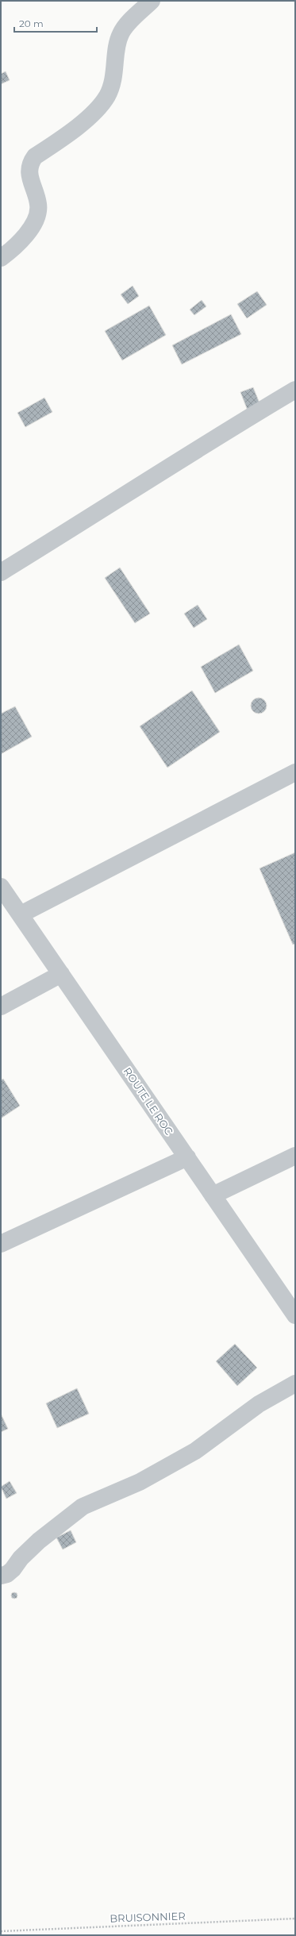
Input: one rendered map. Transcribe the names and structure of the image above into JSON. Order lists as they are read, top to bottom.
{
  "streets": {
    "street": ["ROUTE LE ROC"],
    "path": ["BRUISONNIER"]
  },
  "scale_bar": "20 m"
}
